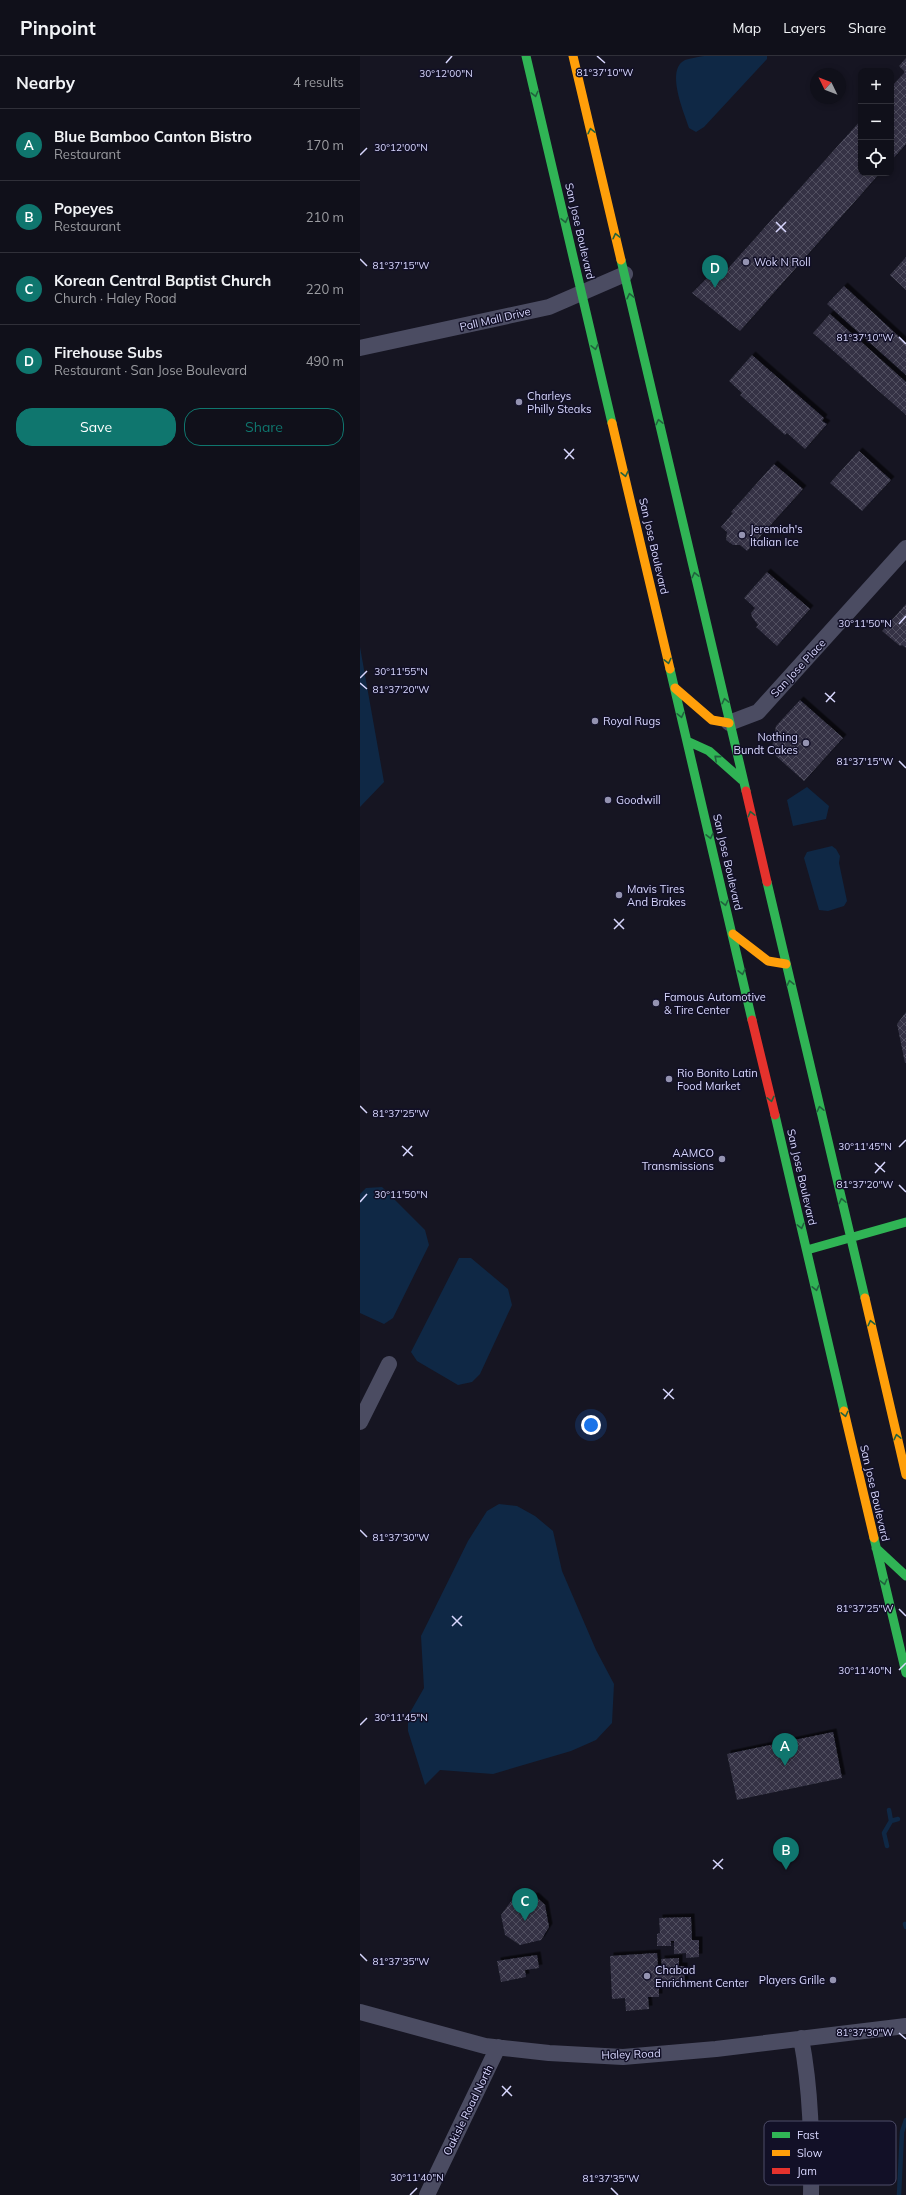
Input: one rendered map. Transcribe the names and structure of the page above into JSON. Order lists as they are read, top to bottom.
{
  "streets": {
    "main road": ["San Jose Boulevard"],
    "street": [
      "Pall Mall Drive",
      "San Jose Place",
      "Haley Road",
      "Oakisle Road North"
    ]
  },
  "crossings": [
    ["San Jose Boulevard", "Pall Mall Drive"],
    ["Haley Road", "Oakisle Road North"]
  ],
  "places": [
    "Wok N Roll",
    "Charleys Philly Steaks",
    "Jeremiah's Italian Ice",
    "Royal Rugs",
    "Nothing Bundt Cakes",
    "Goodwill",
    "Mavis Tires And Brakes",
    "Famous Automotive & Tire Center",
    "Rio Bonito Latin Food Market",
    "AAMCO Transmissions",
    "Chabad Enrichment Center",
    "Players Grille"
  ],
  "legend": ["Fast", "Slow", "Jam"],
  "north": "top left",
  "page": {
    "header": "Pinpoint",
    "nav": ["Map", "Layers", "Share"],
    "heading": ["Nearby", "4 results"],
    "map_buttons": ["+", "−"],
    "list": [
      {
        "mark": "A",
        "name": "Blue Bamboo Canton Bistro",
        "note": "Restaurant",
        "value": "170 m"
      },
      {
        "mark": "B",
        "name": "Popeyes",
        "note": "Restaurant",
        "value": "210 m"
      },
      {
        "mark": "C",
        "name": "Korean Central Baptist Church",
        "note": "Church · Haley Road",
        "value": "220 m"
      },
      {
        "mark": "D",
        "name": "Firehouse Subs",
        "note": "Restaurant · San Jose Boulevard",
        "value": "490 m"
      }
    ],
    "pins": [
      "D",
      "A",
      "B",
      "C"
    ],
    "buttons": ["Save", "Share"]
  },
  "coordinates": [
    "81°37'10\"W",
    "30°12'00\"N",
    "81°37'15\"W",
    "30°11'50\"N",
    "30°11'55\"N",
    "81°37'20\"W",
    "81°37'25\"W",
    "30°11'45\"N",
    "81°37'30\"W",
    "30°11'40\"N",
    "81°37'35\"W"
  ]
}
